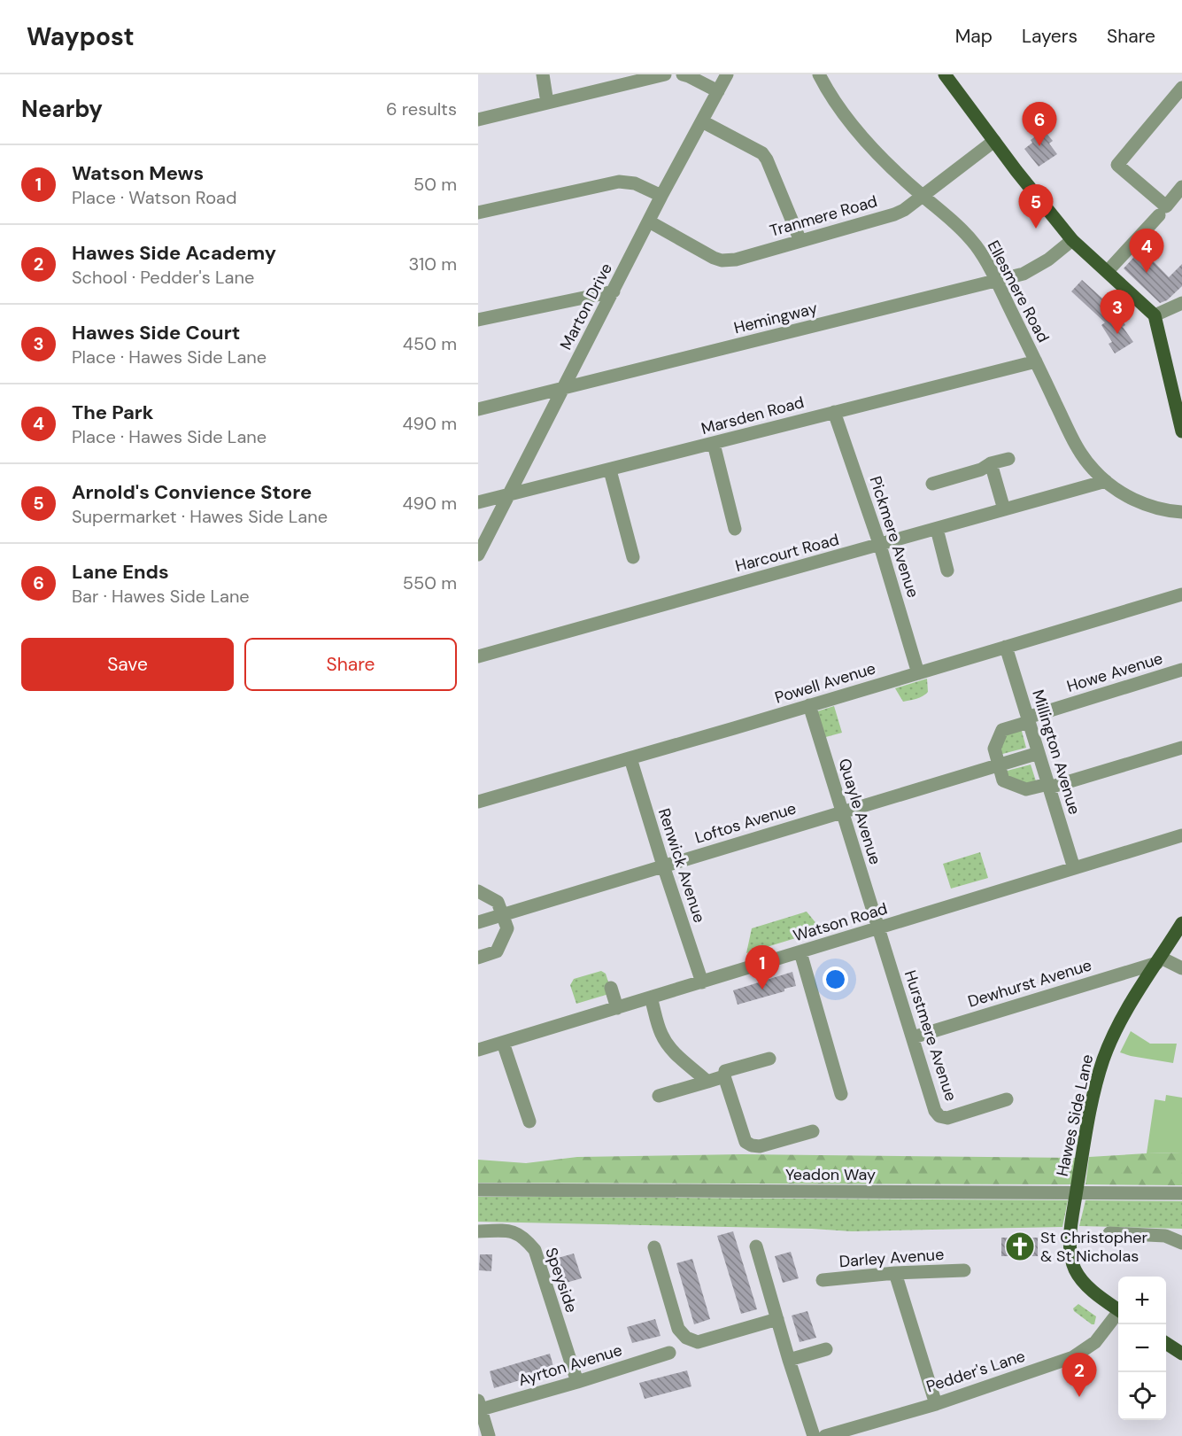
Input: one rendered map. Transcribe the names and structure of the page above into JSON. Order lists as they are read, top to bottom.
{
  "streets": {
    "main road": ["Hawes Side Lane"],
    "street": [
      "Tranmere Road",
      "Ellesmere Road",
      "Marton Drive",
      "Hemingway",
      "Marsden Road",
      "Pickmere Avenue",
      "Harcourt Road",
      "Howe Avenue",
      "Powell Avenue",
      "Millington Avenue",
      "Quayle Avenue",
      "Loftos Avenue",
      "Renwick Avenue",
      "Watson Road",
      "Dewhurst Avenue",
      "Hurstmere Avenue",
      "Yeadon Way",
      "Darley Avenue",
      "Speyside",
      "Ayrton Avenue",
      "Pedder's Lane"
    ]
  },
  "crossings": [
    ["Tranmere Road", "Ellesmere Road"],
    ["Tranmere Road", "Marton Drive"],
    ["Ellesmere Road", "Hemingway"],
    ["Ellesmere Road", "Marsden Road"],
    ["Ellesmere Road", "Harcourt Road"],
    ["Marton Drive", "Hemingway"],
    ["Marton Drive", "Marsden Road"],
    ["Marsden Road", "Pickmere Avenue"],
    ["Pickmere Avenue", "Harcourt Road"],
    ["Pickmere Avenue", "Powell Avenue"],
    ["Howe Avenue", "Millington Avenue"],
    ["Powell Avenue", "Millington Avenue"],
    ["Powell Avenue", "Quayle Avenue"],
    ["Powell Avenue", "Renwick Avenue"],
    ["Millington Avenue", "Loftos Avenue"],
    ["Millington Avenue", "Watson Road"],
    ["Quayle Avenue", "Loftos Avenue"],
    ["Quayle Avenue", "Watson Road"],
    ["Quayle Avenue", "Hurstmere Avenue"],
    ["Loftos Avenue", "Renwick Avenue"],
    ["Renwick Avenue", "Watson Road"],
    ["Watson Road", "Hurstmere Avenue"],
    ["Dewhurst Avenue", "Hurstmere Avenue"],
    ["Dewhurst Avenue", "Hawes Side Lane"],
    ["Speyside", "Ayrton Avenue"]
  ],
  "places": {
    "church": ["St Christopher & St Nicholas"]
  },
  "page": {
    "header": "Waypost",
    "nav": ["Map", "Layers", "Share"],
    "heading": ["Nearby", "6 results"],
    "pins": [
      "6",
      "5",
      "4",
      "3",
      "1",
      "2"
    ],
    "list": [
      {
        "mark": "1",
        "name": "Watson Mews",
        "note": "Place · Watson Road",
        "value": "50 m"
      },
      {
        "mark": "2",
        "name": "Hawes Side Academy",
        "note": "School · Pedder's Lane",
        "value": "310 m"
      },
      {
        "mark": "3",
        "name": "Hawes Side Court",
        "note": "Place · Hawes Side Lane",
        "value": "450 m"
      },
      {
        "mark": "4",
        "name": "The Park",
        "note": "Place · Hawes Side Lane",
        "value": "490 m"
      },
      {
        "mark": "5",
        "name": "Arnold's Convience Store",
        "note": "Supermarket · Hawes Side Lane",
        "value": "490 m"
      },
      {
        "mark": "6",
        "name": "Lane Ends",
        "note": "Bar · Hawes Side Lane",
        "value": "550 m"
      }
    ],
    "buttons": ["Save", "Share"],
    "map_buttons": ["+", "−"]
  }
}
